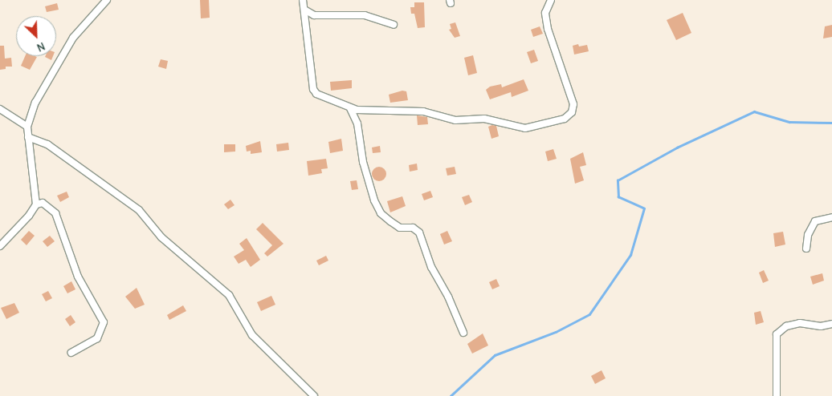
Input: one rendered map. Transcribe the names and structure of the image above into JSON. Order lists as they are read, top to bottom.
{
  "north": "bottom right"
}
